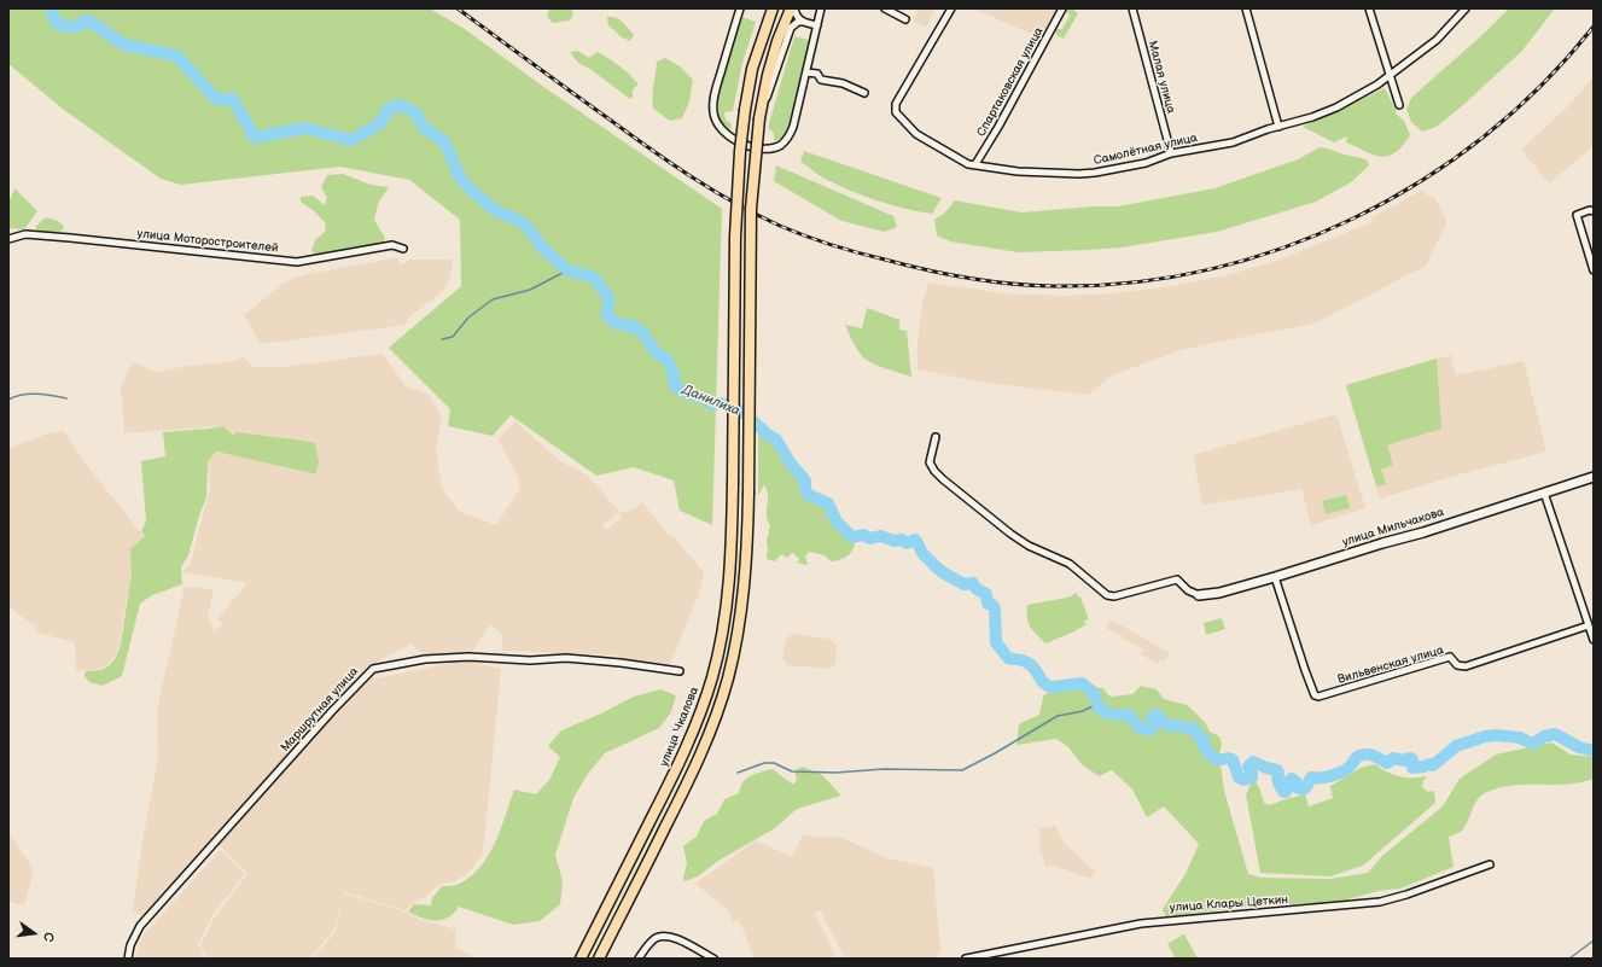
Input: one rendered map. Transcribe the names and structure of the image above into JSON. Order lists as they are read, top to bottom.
{
  "streets": {
    "main road": ["улица Чкалова"],
    "street": [
      "Малая улица",
      "Спартаковская улица",
      "Самолётная улица",
      "улица Моторостроителей",
      "улица Мильчакова",
      "Вильвенская улица",
      "Маршрутная улица",
      "улица Клары Цеткин"
    ]
  },
  "crossings": [
    ["Малая улица", "Самолётная улица"],
    ["Спартаковская улица", "Самолётная улица"],
    ["улица Мильчакова", "Вильвенская улица"]
  ],
  "water": ["Данилиха"],
  "north": "right"
}
